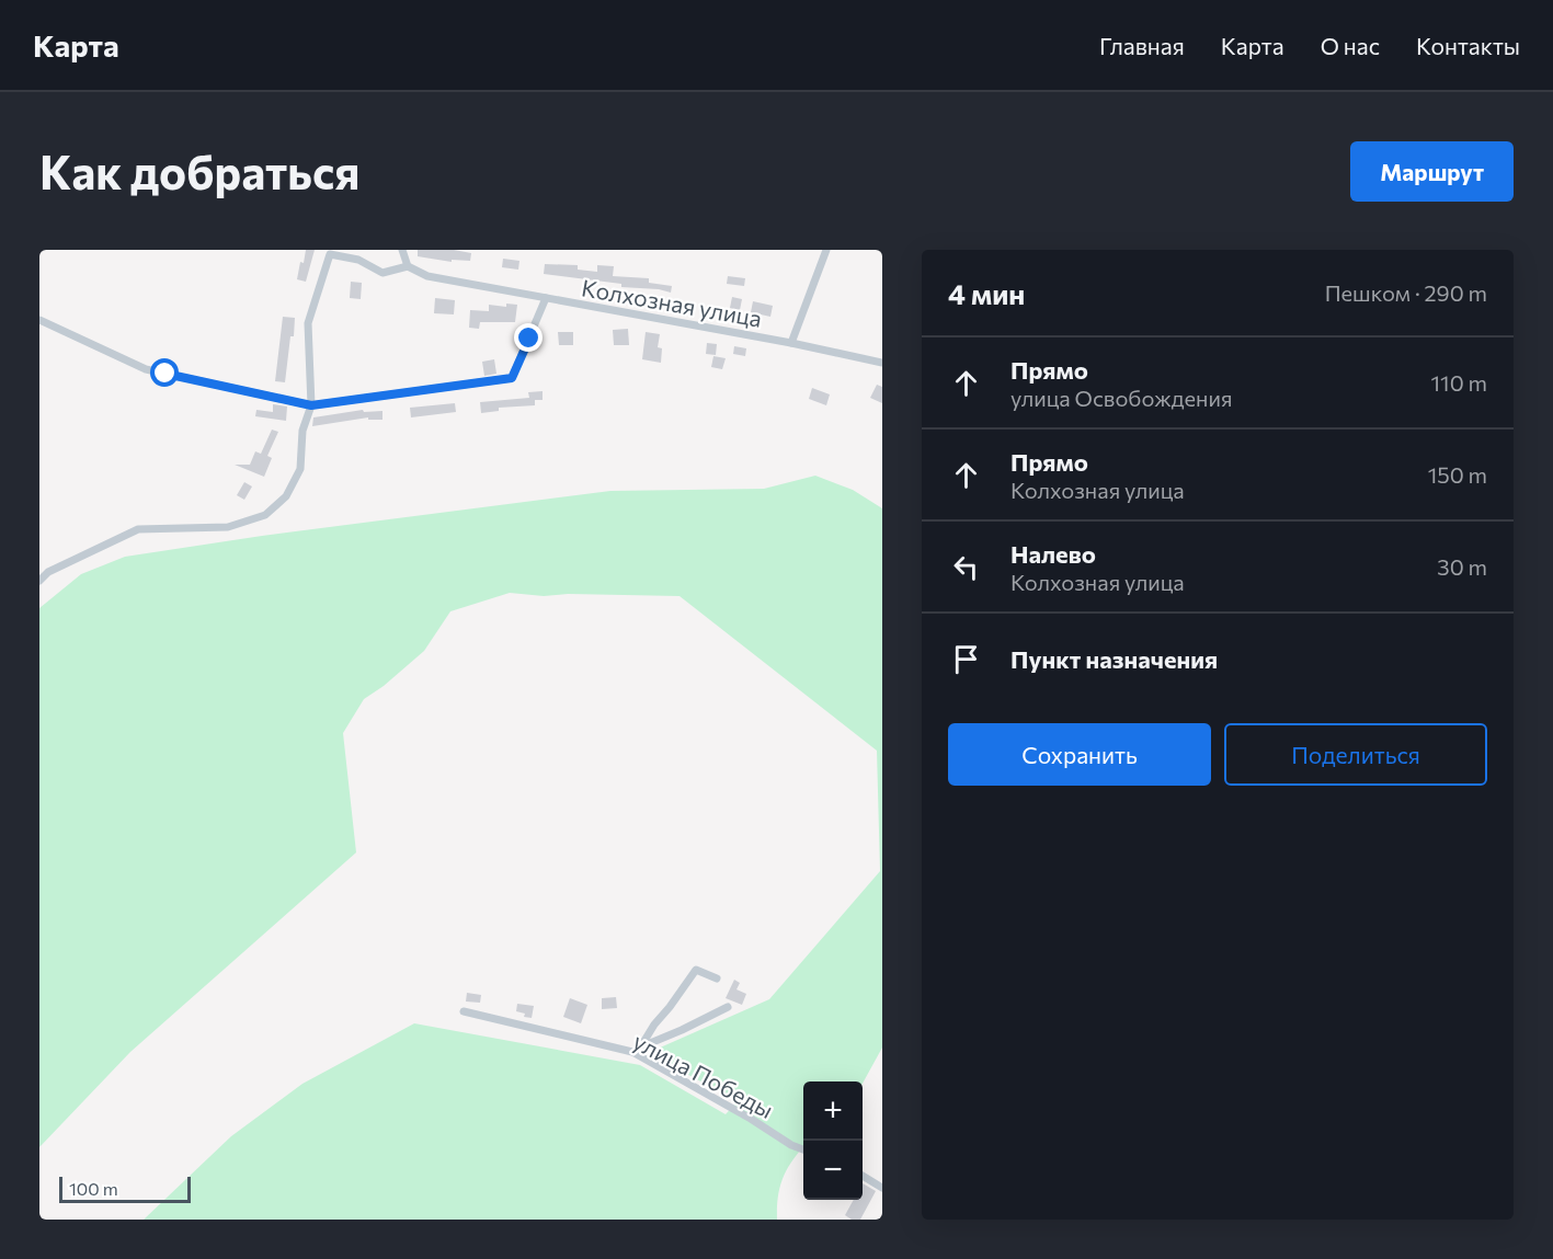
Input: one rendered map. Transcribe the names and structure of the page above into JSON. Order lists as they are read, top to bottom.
{
  "streets": {
    "street": ["Колхозная улица", "улица Победы"]
  },
  "scale_bar": "100 m",
  "page": {
    "header": "Карта",
    "nav": [
      "Главная",
      "Карта",
      "О нас",
      "Контакты"
    ],
    "buttons": [
      "Маршрут",
      ["Сохранить", "Поделиться"]
    ],
    "title": "Как добраться",
    "heading": ["4 мин", "Пешком · 290 m"],
    "list": [
      ["Прямо", "улица Освобождения", "110 m"],
      ["Прямо", "Колхозная улица", "150 m"],
      ["Налево", "Колхозная улица", "30 m"],
      "Пункт назначения"
    ],
    "map_buttons": ["+", "−"],
    "scale": "100 m"
  }
}
